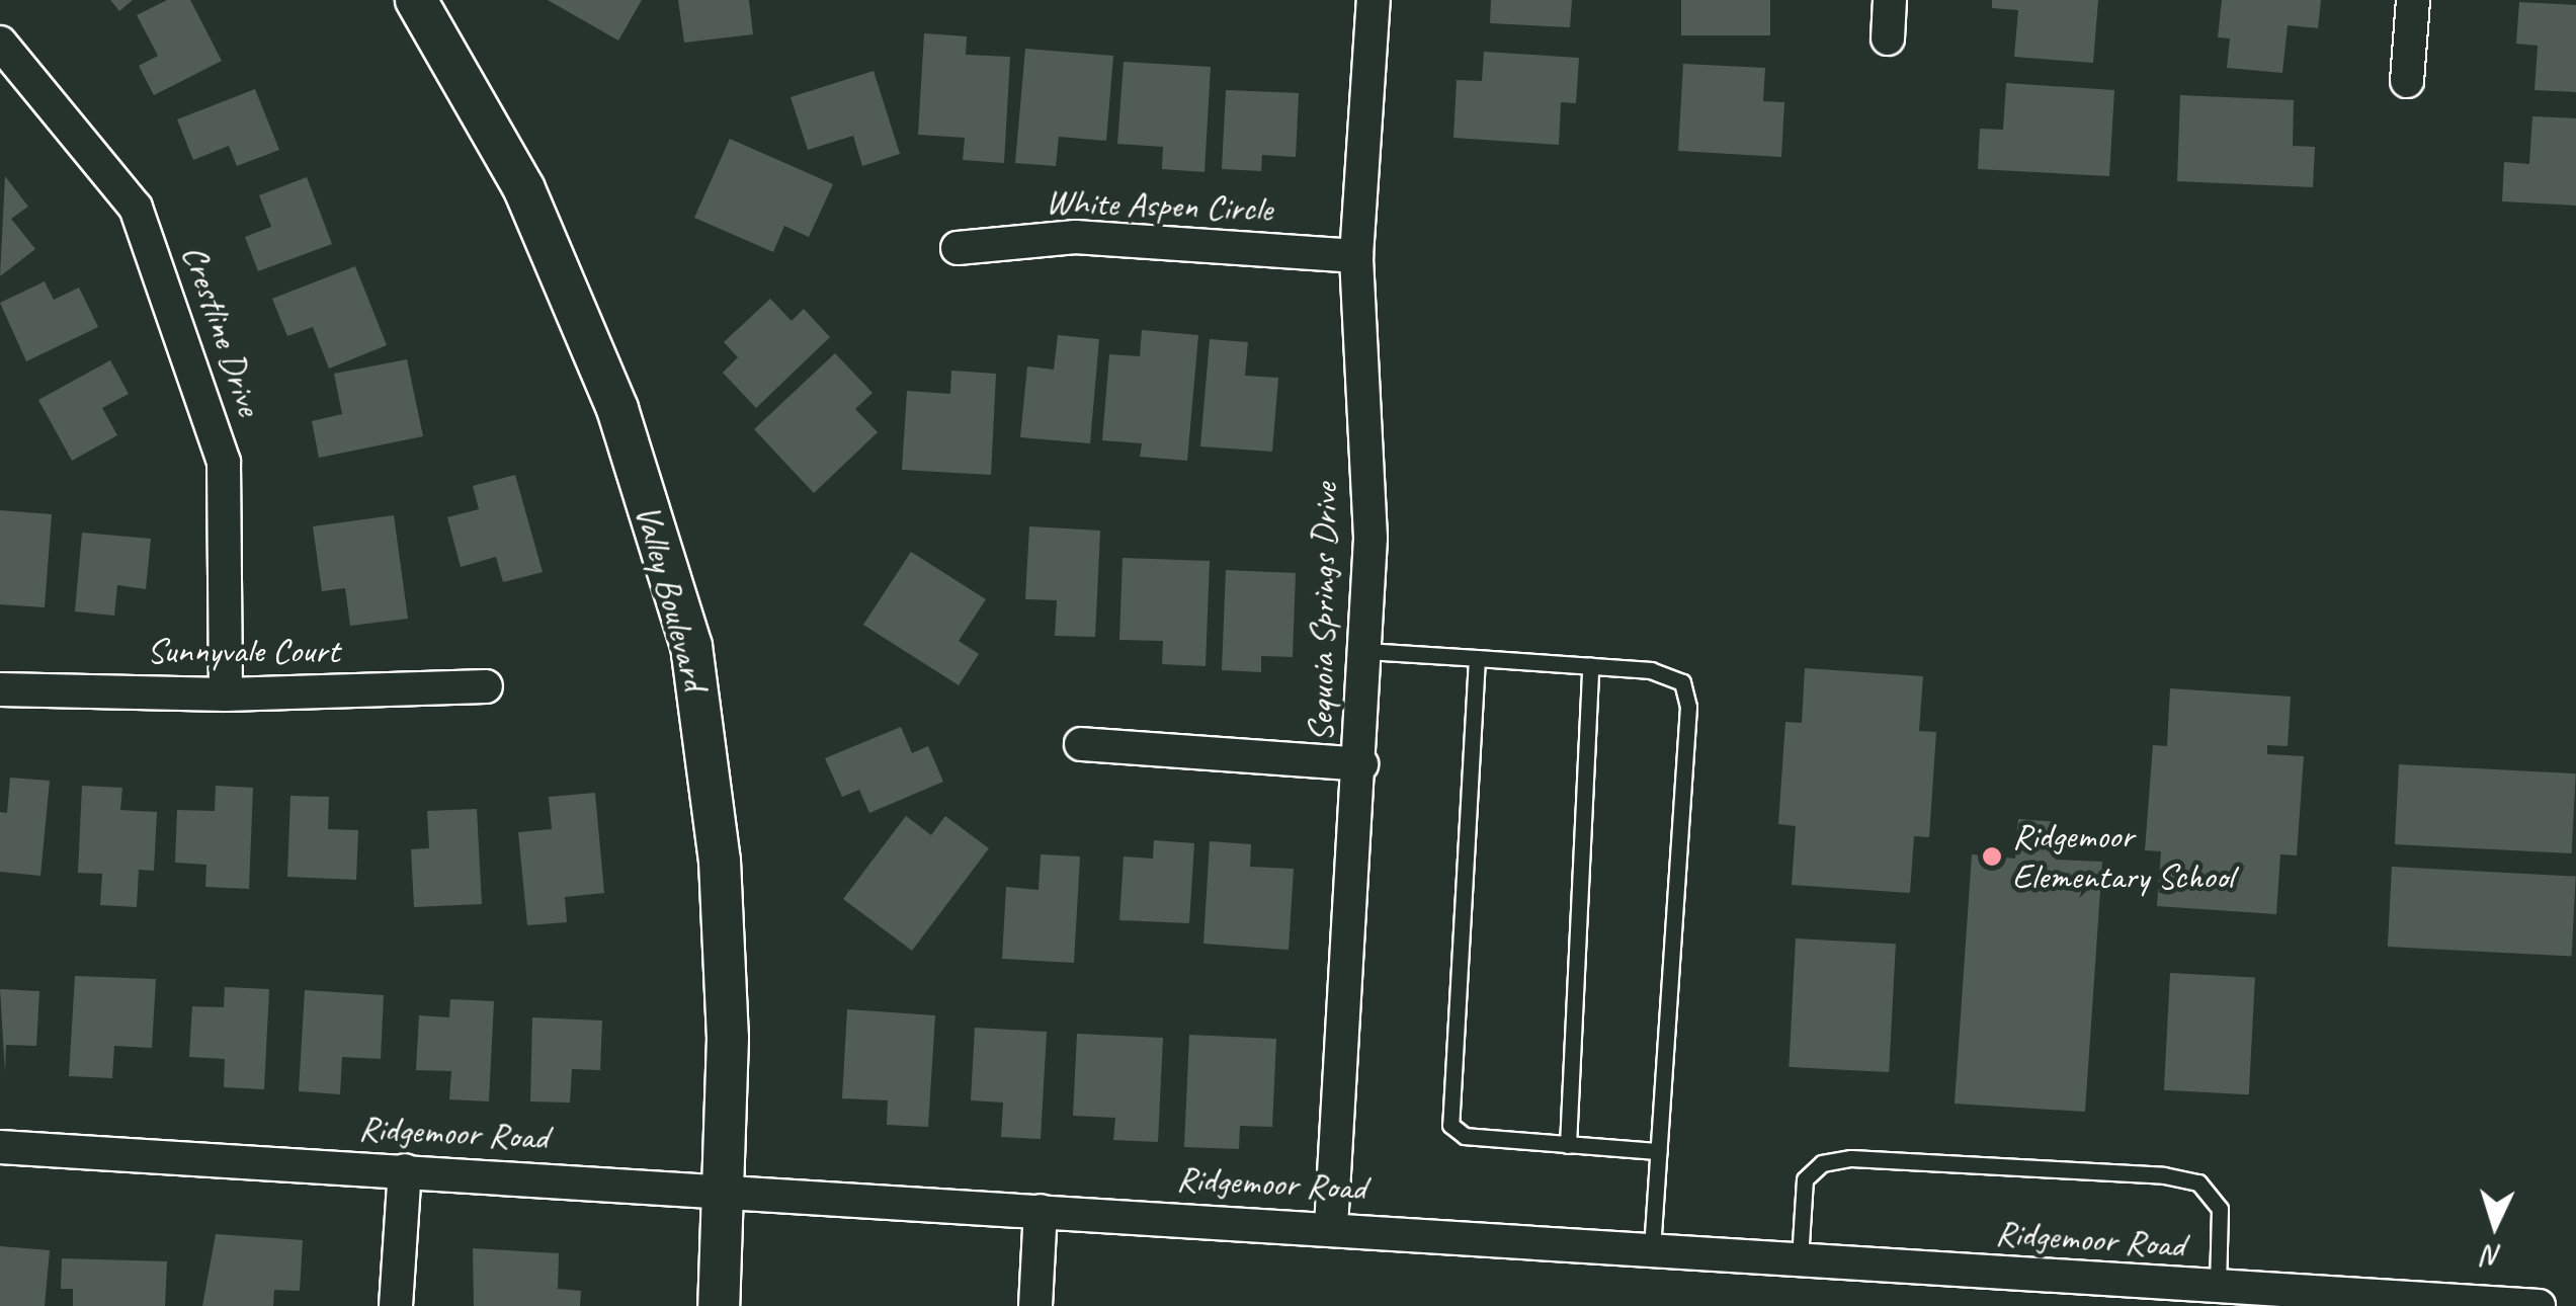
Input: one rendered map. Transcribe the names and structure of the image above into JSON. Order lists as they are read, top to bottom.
{
  "streets": {
    "street": [
      "White Aspen Circle",
      "Crestline Drive",
      "Valley Boulevard",
      "Sequoia Springs Drive",
      "Sunnyvale Court",
      "Ridgemoor Road"
    ]
  },
  "crossings": [
    ["White Aspen Circle", "Sequoia Springs Drive"],
    ["Crestline Drive", "Sunnyvale Court"],
    ["Valley Boulevard", "Ridgemoor Road"],
    ["Sequoia Springs Drive", "Ridgemoor Road"]
  ],
  "places": ["Ridgemoor Elementary School"],
  "north": "bottom"
}
